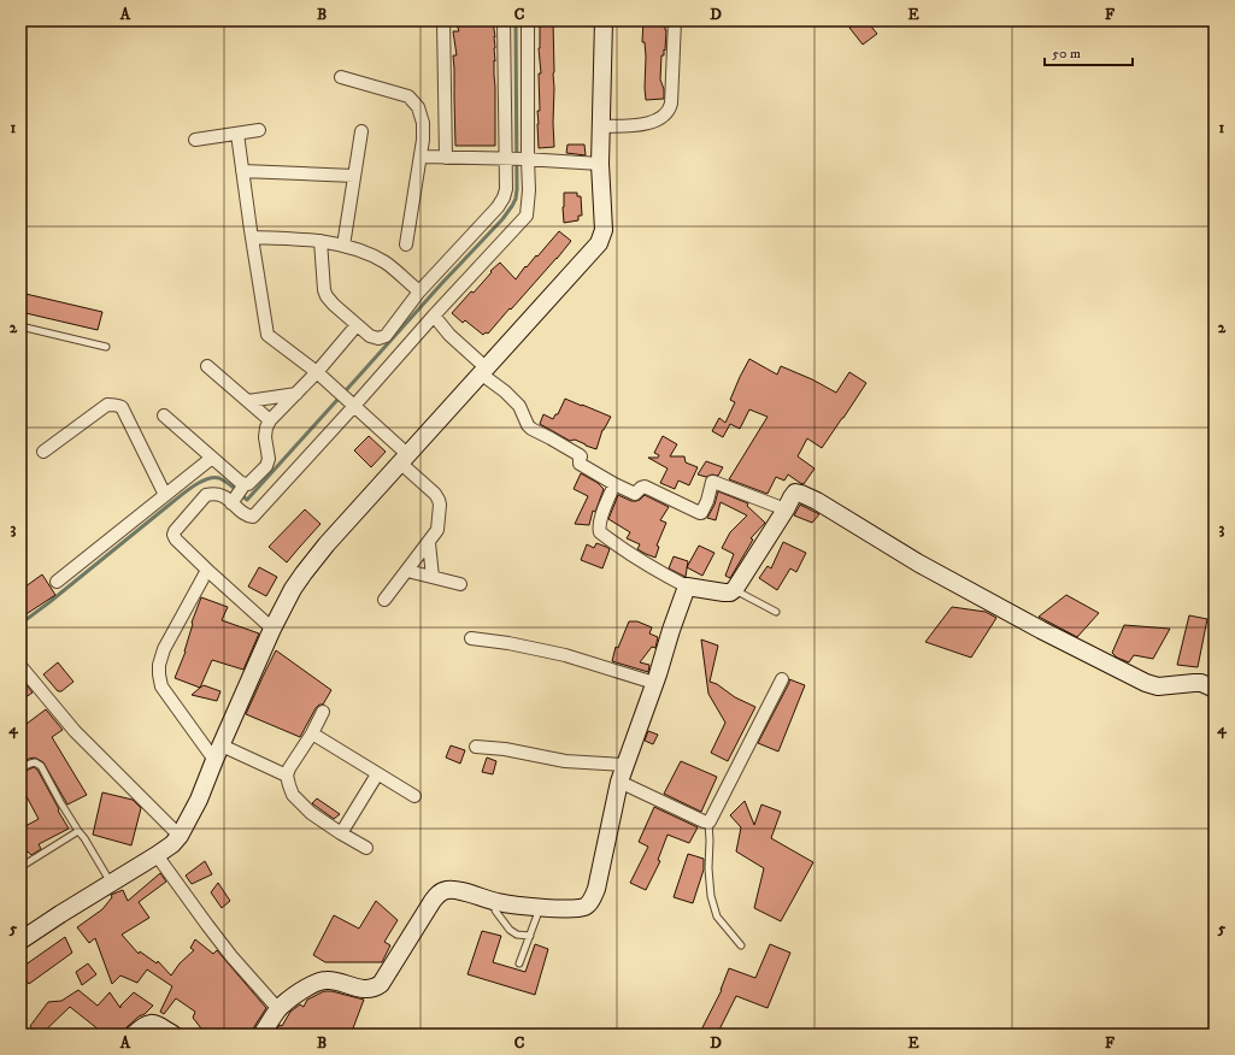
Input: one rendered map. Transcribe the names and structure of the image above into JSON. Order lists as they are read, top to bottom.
{
  "scale_bar": "50 m",
  "grid": {
    "columns": [
      "A",
      "B",
      "C",
      "D",
      "E",
      "F"
    ],
    "rows": [
      "1",
      "2",
      "3",
      "4",
      "5"
    ]
  }
}
